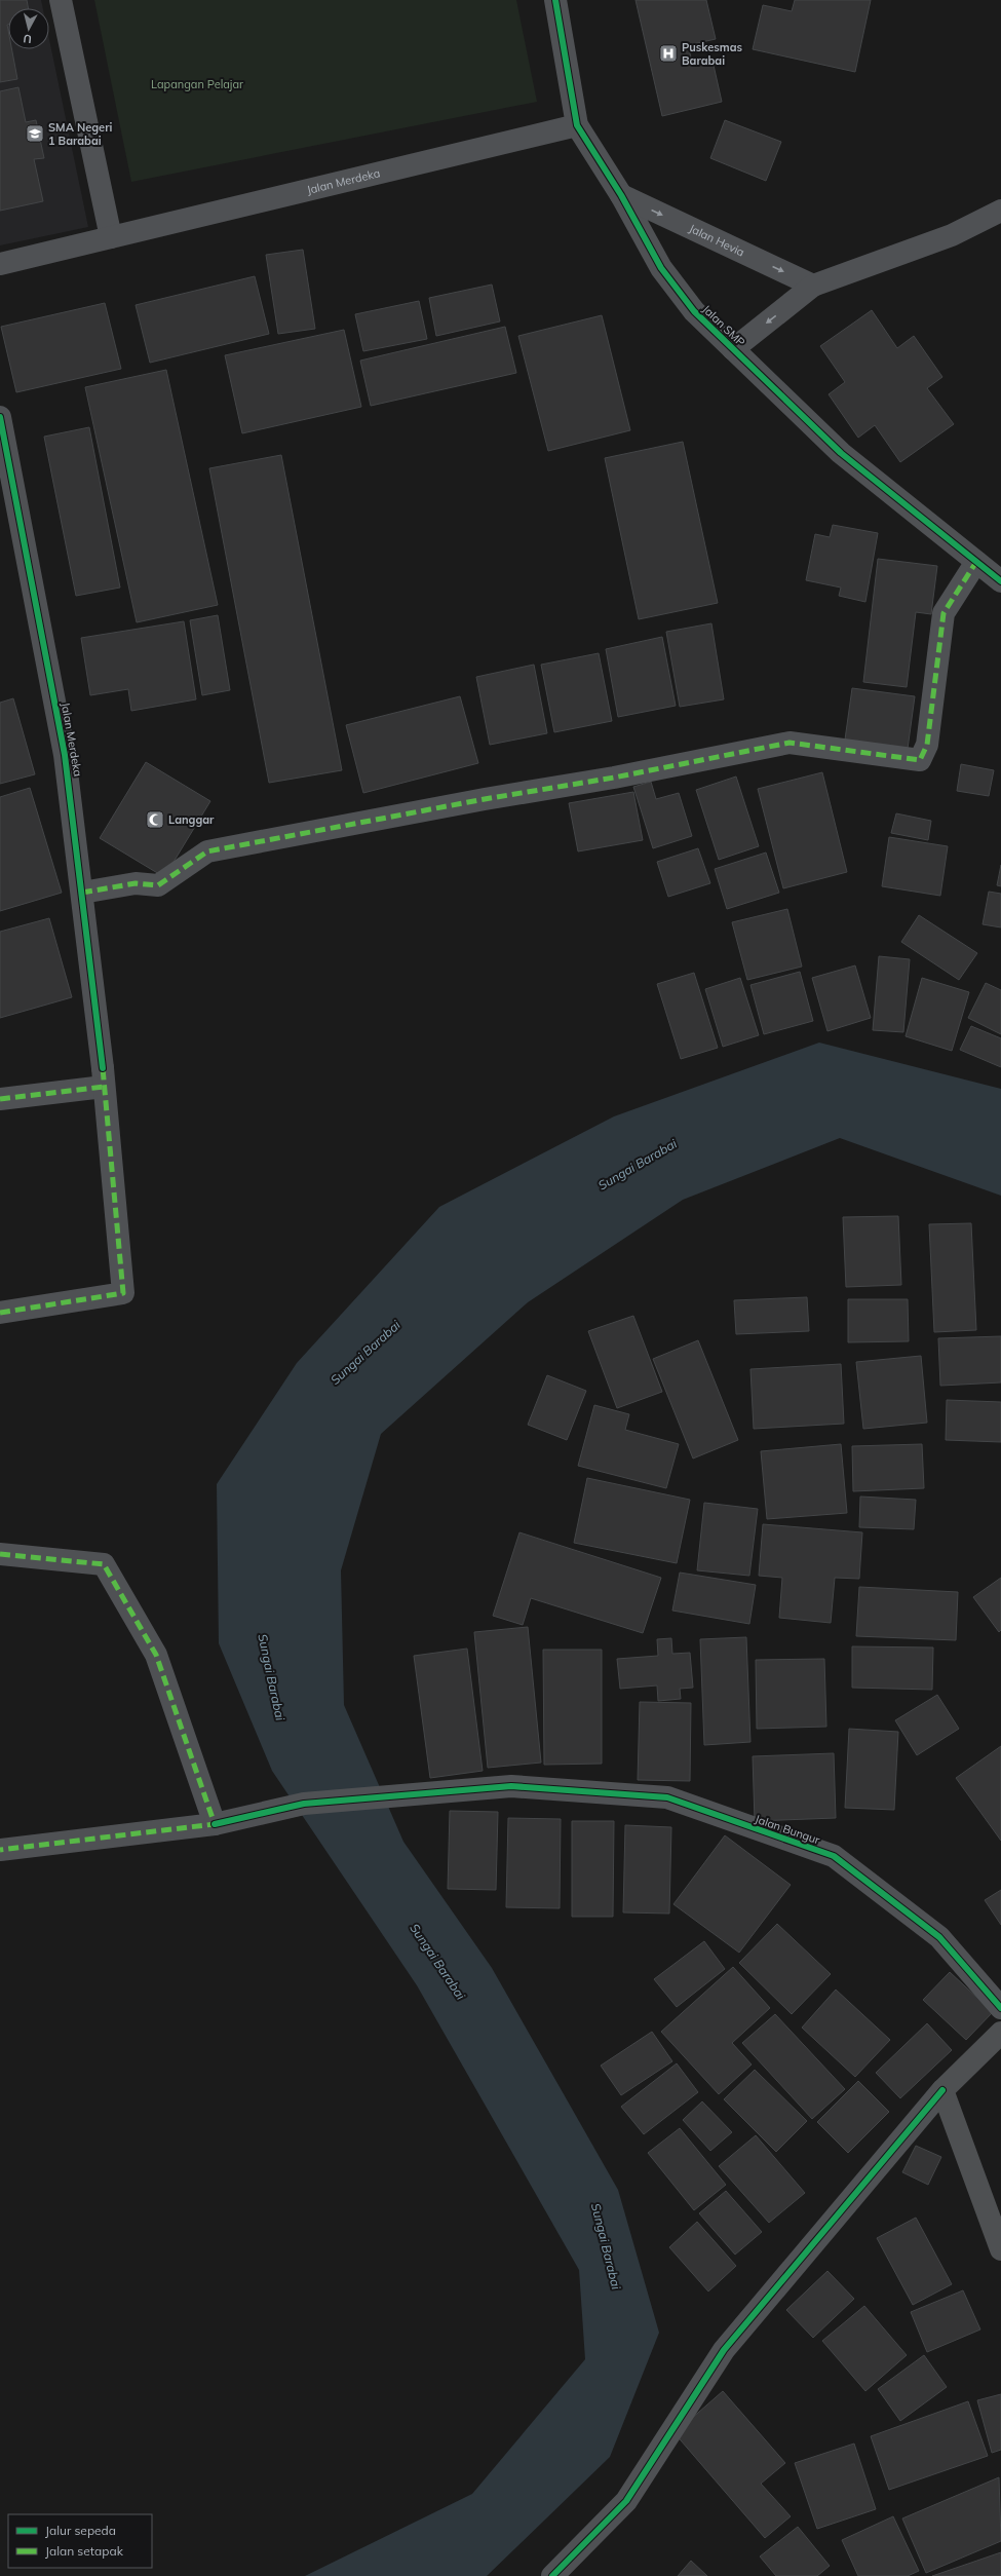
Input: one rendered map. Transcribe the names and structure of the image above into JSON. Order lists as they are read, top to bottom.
{
  "streets": {
    "street": [
      "Jalan Merdeka",
      "Jalan Hevia",
      "Jalan SMP",
      "Jalan Bungur"
    ]
  },
  "crossings": [
    ["Jalan Merdeka", "Jalan SMP"],
    ["Jalan Hevia", "Jalan SMP"]
  ],
  "one_way": ["Jalan Hevia"],
  "water": ["Sungai Barabai"],
  "parks": ["Lapangan Pelajar"],
  "places": {
    "hospital": ["Puskesmas Barabai"],
    "school or university": ["SMA Negeri 1 Barabai"],
    "mosque": ["Langgar"]
  },
  "legend": ["Jalur sepeda", "Jalan setapak"],
  "north": "bottom"
}
